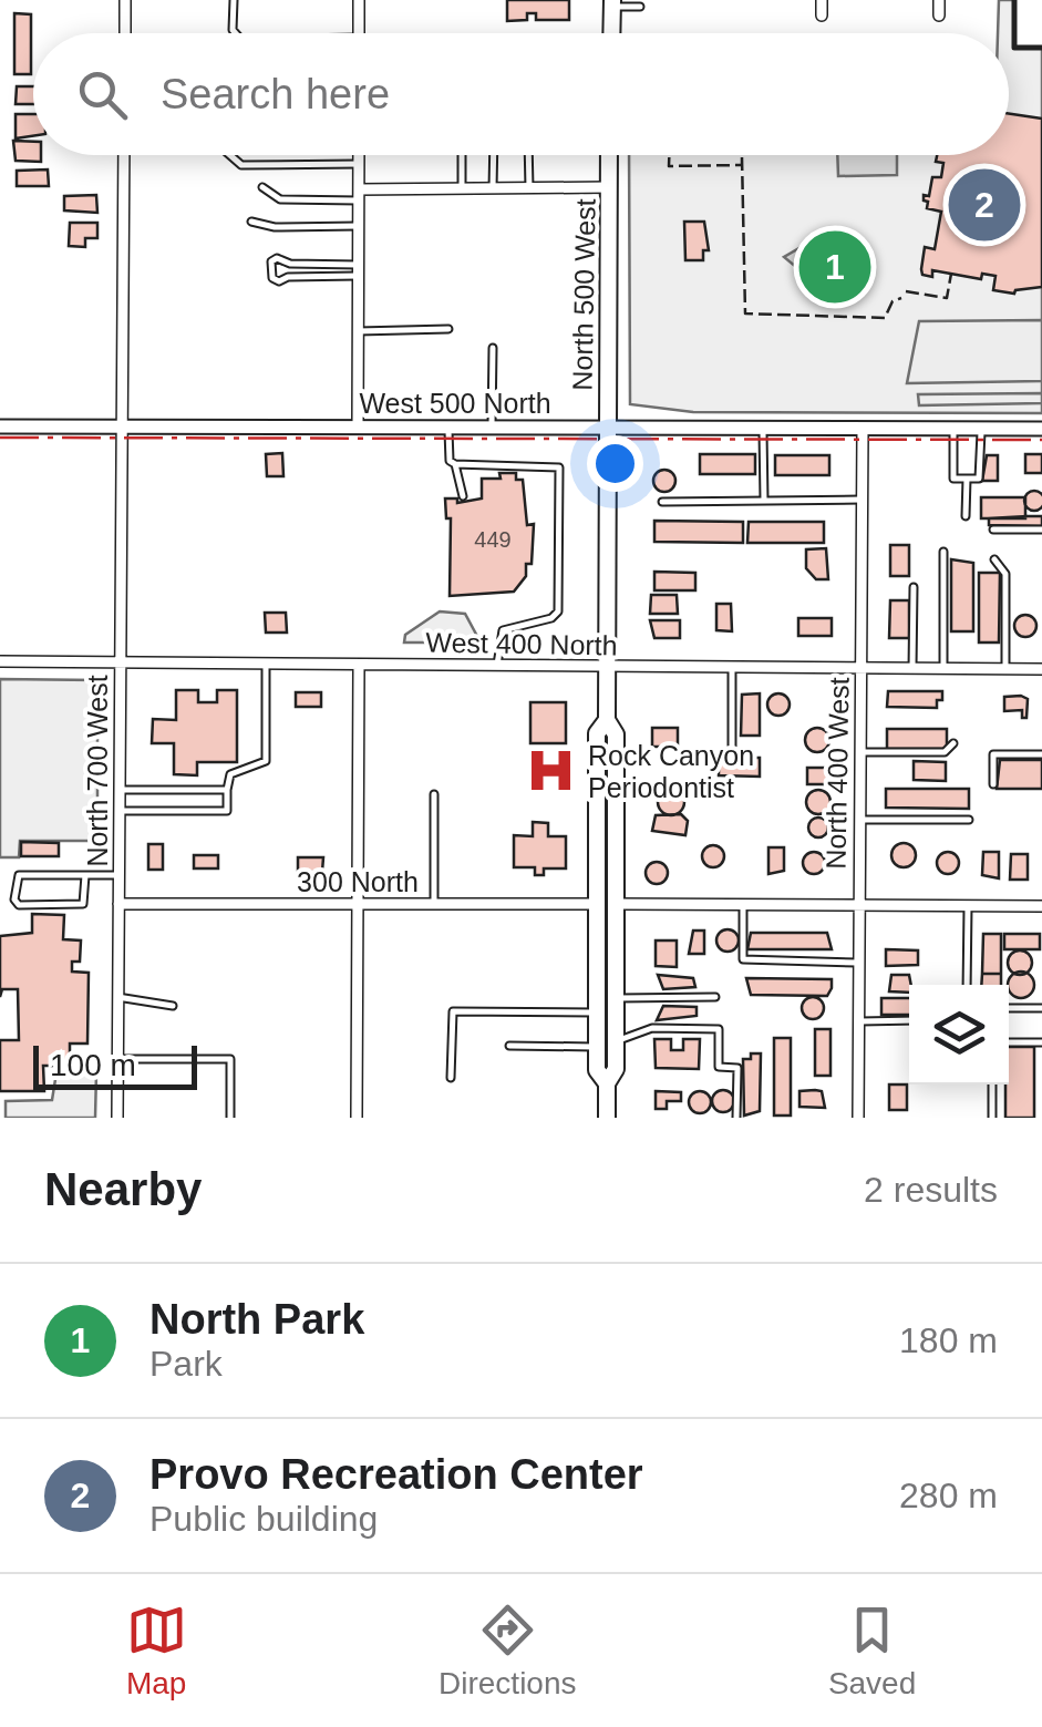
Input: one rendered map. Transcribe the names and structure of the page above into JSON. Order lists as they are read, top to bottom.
{
  "streets": {
    "main road": ["North 500 West"],
    "street": [
      "West 500 North",
      "West 400 North",
      "North 700 West",
      "North 400 West",
      "300 North"
    ]
  },
  "crossings": [
    ["North 500 West", "West 500 North"],
    ["North 500 West", "West 400 North"],
    ["North 500 West", "300 North"],
    ["West 500 North", "North 700 West"],
    ["West 500 North", "North 400 West"],
    ["West 400 North", "North 700 West"],
    ["West 400 North", "North 400 West"],
    ["North 700 West", "300 North"]
  ],
  "places": {
    "hospital": ["Rock Canyon Periodontist"]
  },
  "house_numbers": ["449"],
  "scale_bar": "100 m",
  "page": {
    "search": "Search here",
    "pins": ["2", "1"],
    "scale": "100 m",
    "heading": ["Nearby", "2 results"],
    "list": [
      {
        "mark": "1",
        "name": "North Park",
        "note": "Park",
        "value": "180 m"
      },
      {
        "mark": "2",
        "name": "Provo Recreation Center",
        "note": "Public building",
        "value": "280 m"
      }
    ],
    "nav": ["Map", "Directions", "Saved"]
  }
}
